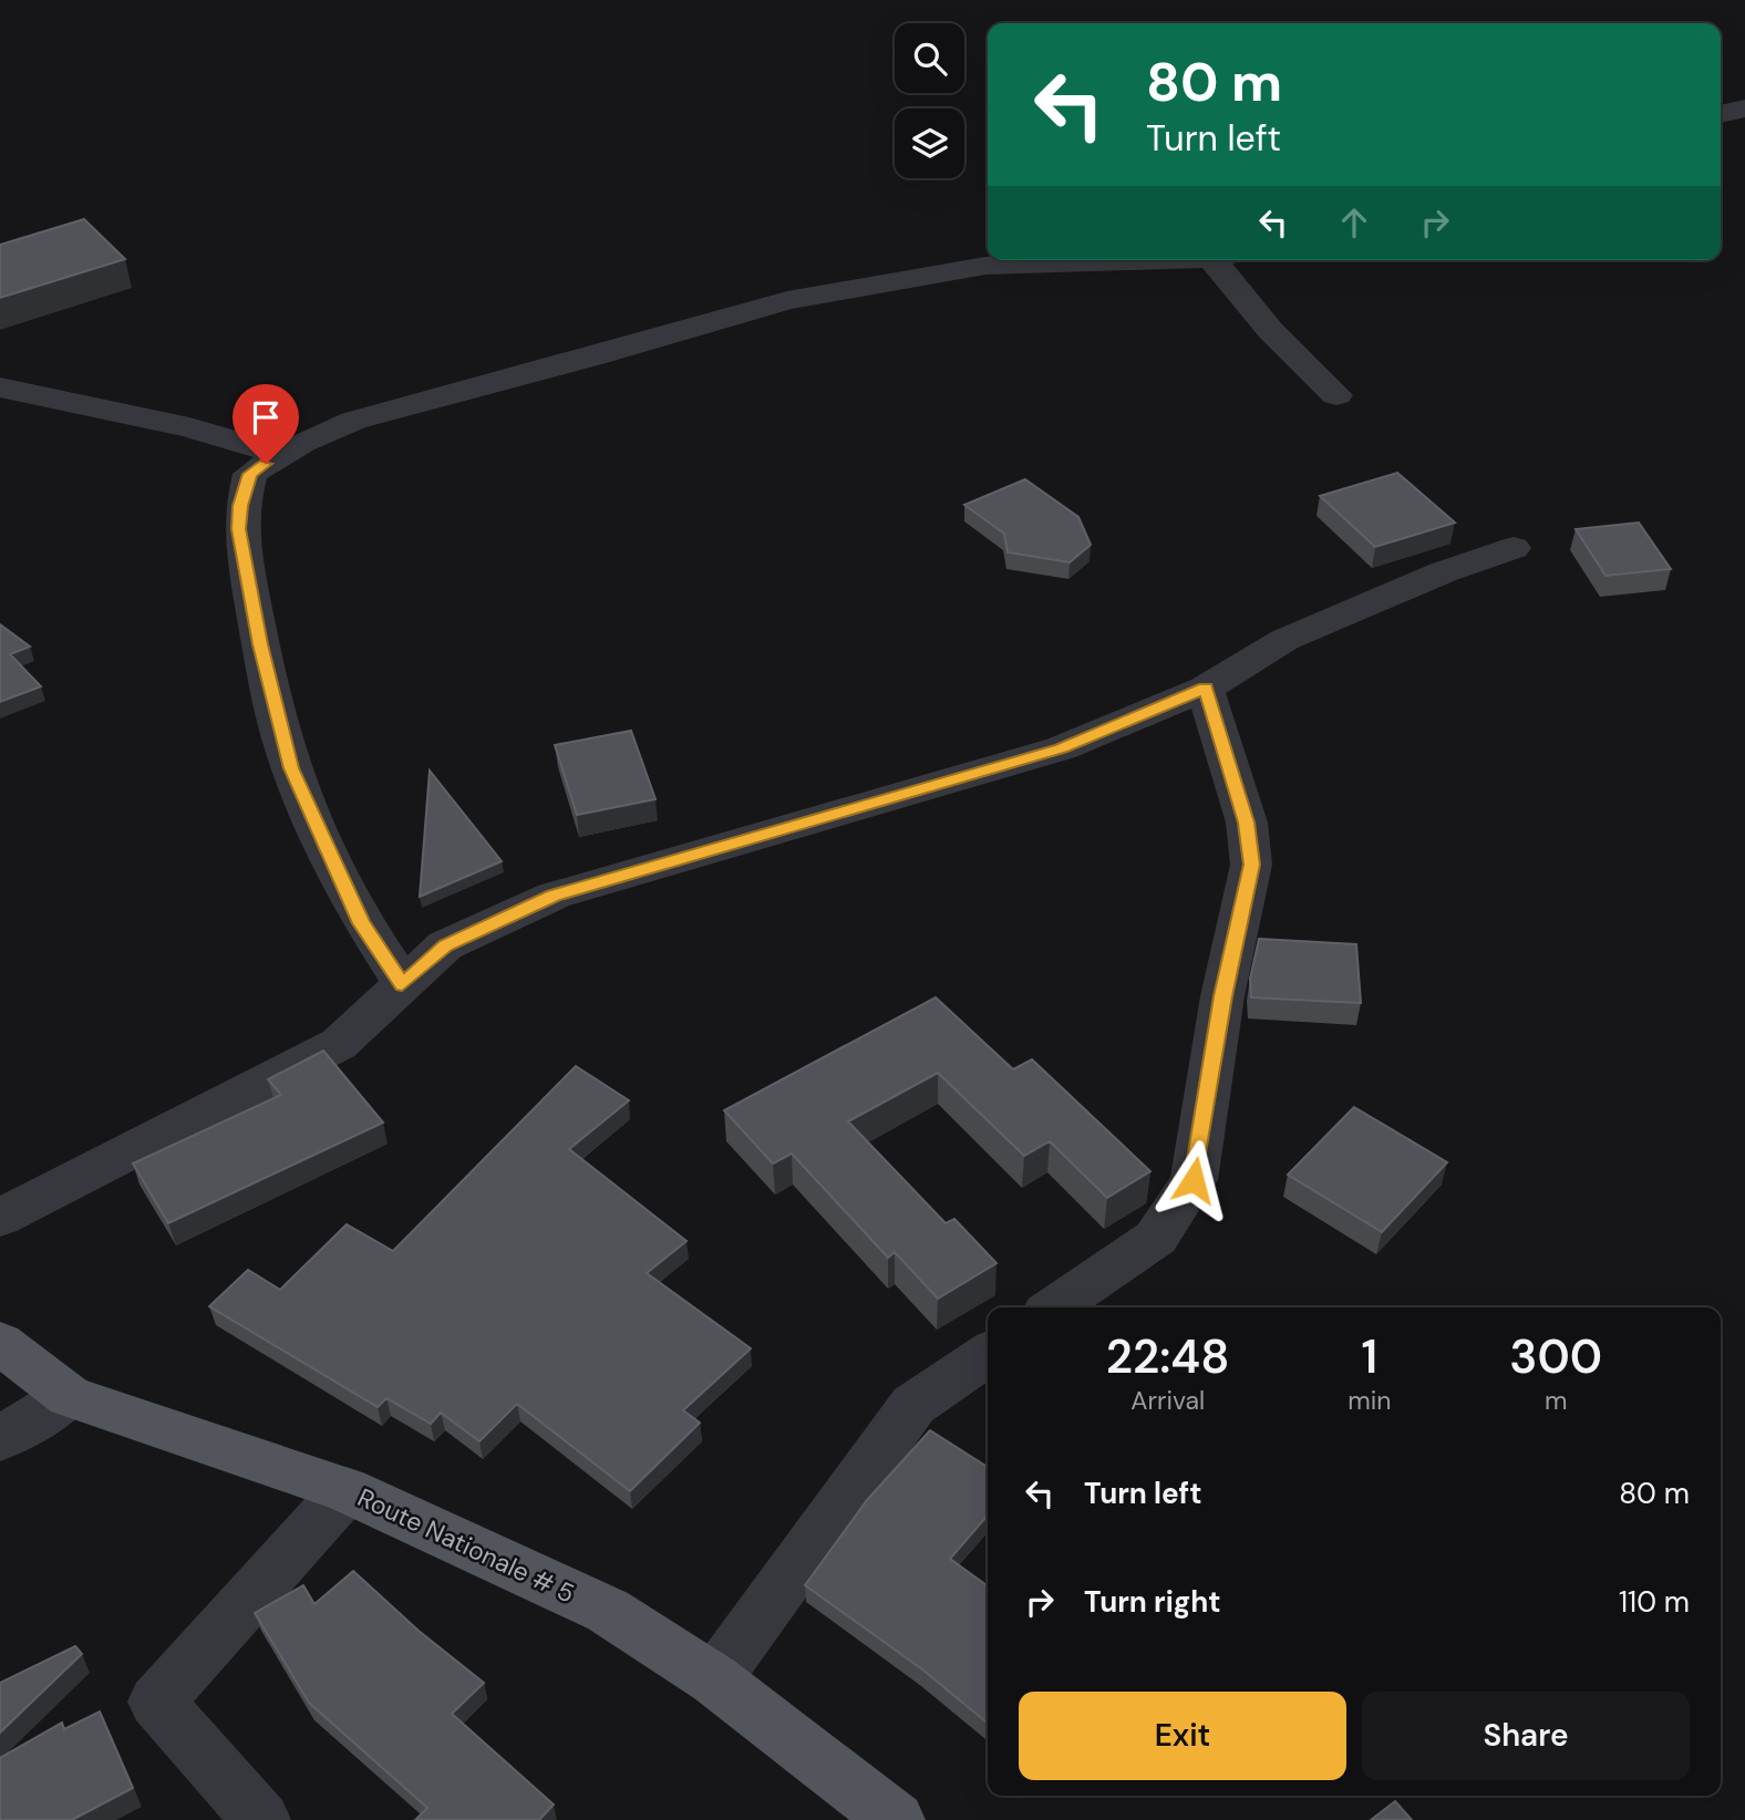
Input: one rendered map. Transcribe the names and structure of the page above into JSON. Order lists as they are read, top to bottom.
{
  "streets": {
    "main road": ["Route Nationale # 5"]
  },
  "page": {
    "turn": ["80 m", "Turn left"],
    "eta": [
      "22:48",
      "Arrival",
      "1",
      "min",
      "300",
      "m"
    ],
    "list": [
      {
        "name": "Turn left",
        "value": "80 m"
      },
      {
        "name": "Turn right",
        "value": "110 m"
      }
    ],
    "buttons": ["Exit", "Share"]
  }
}
